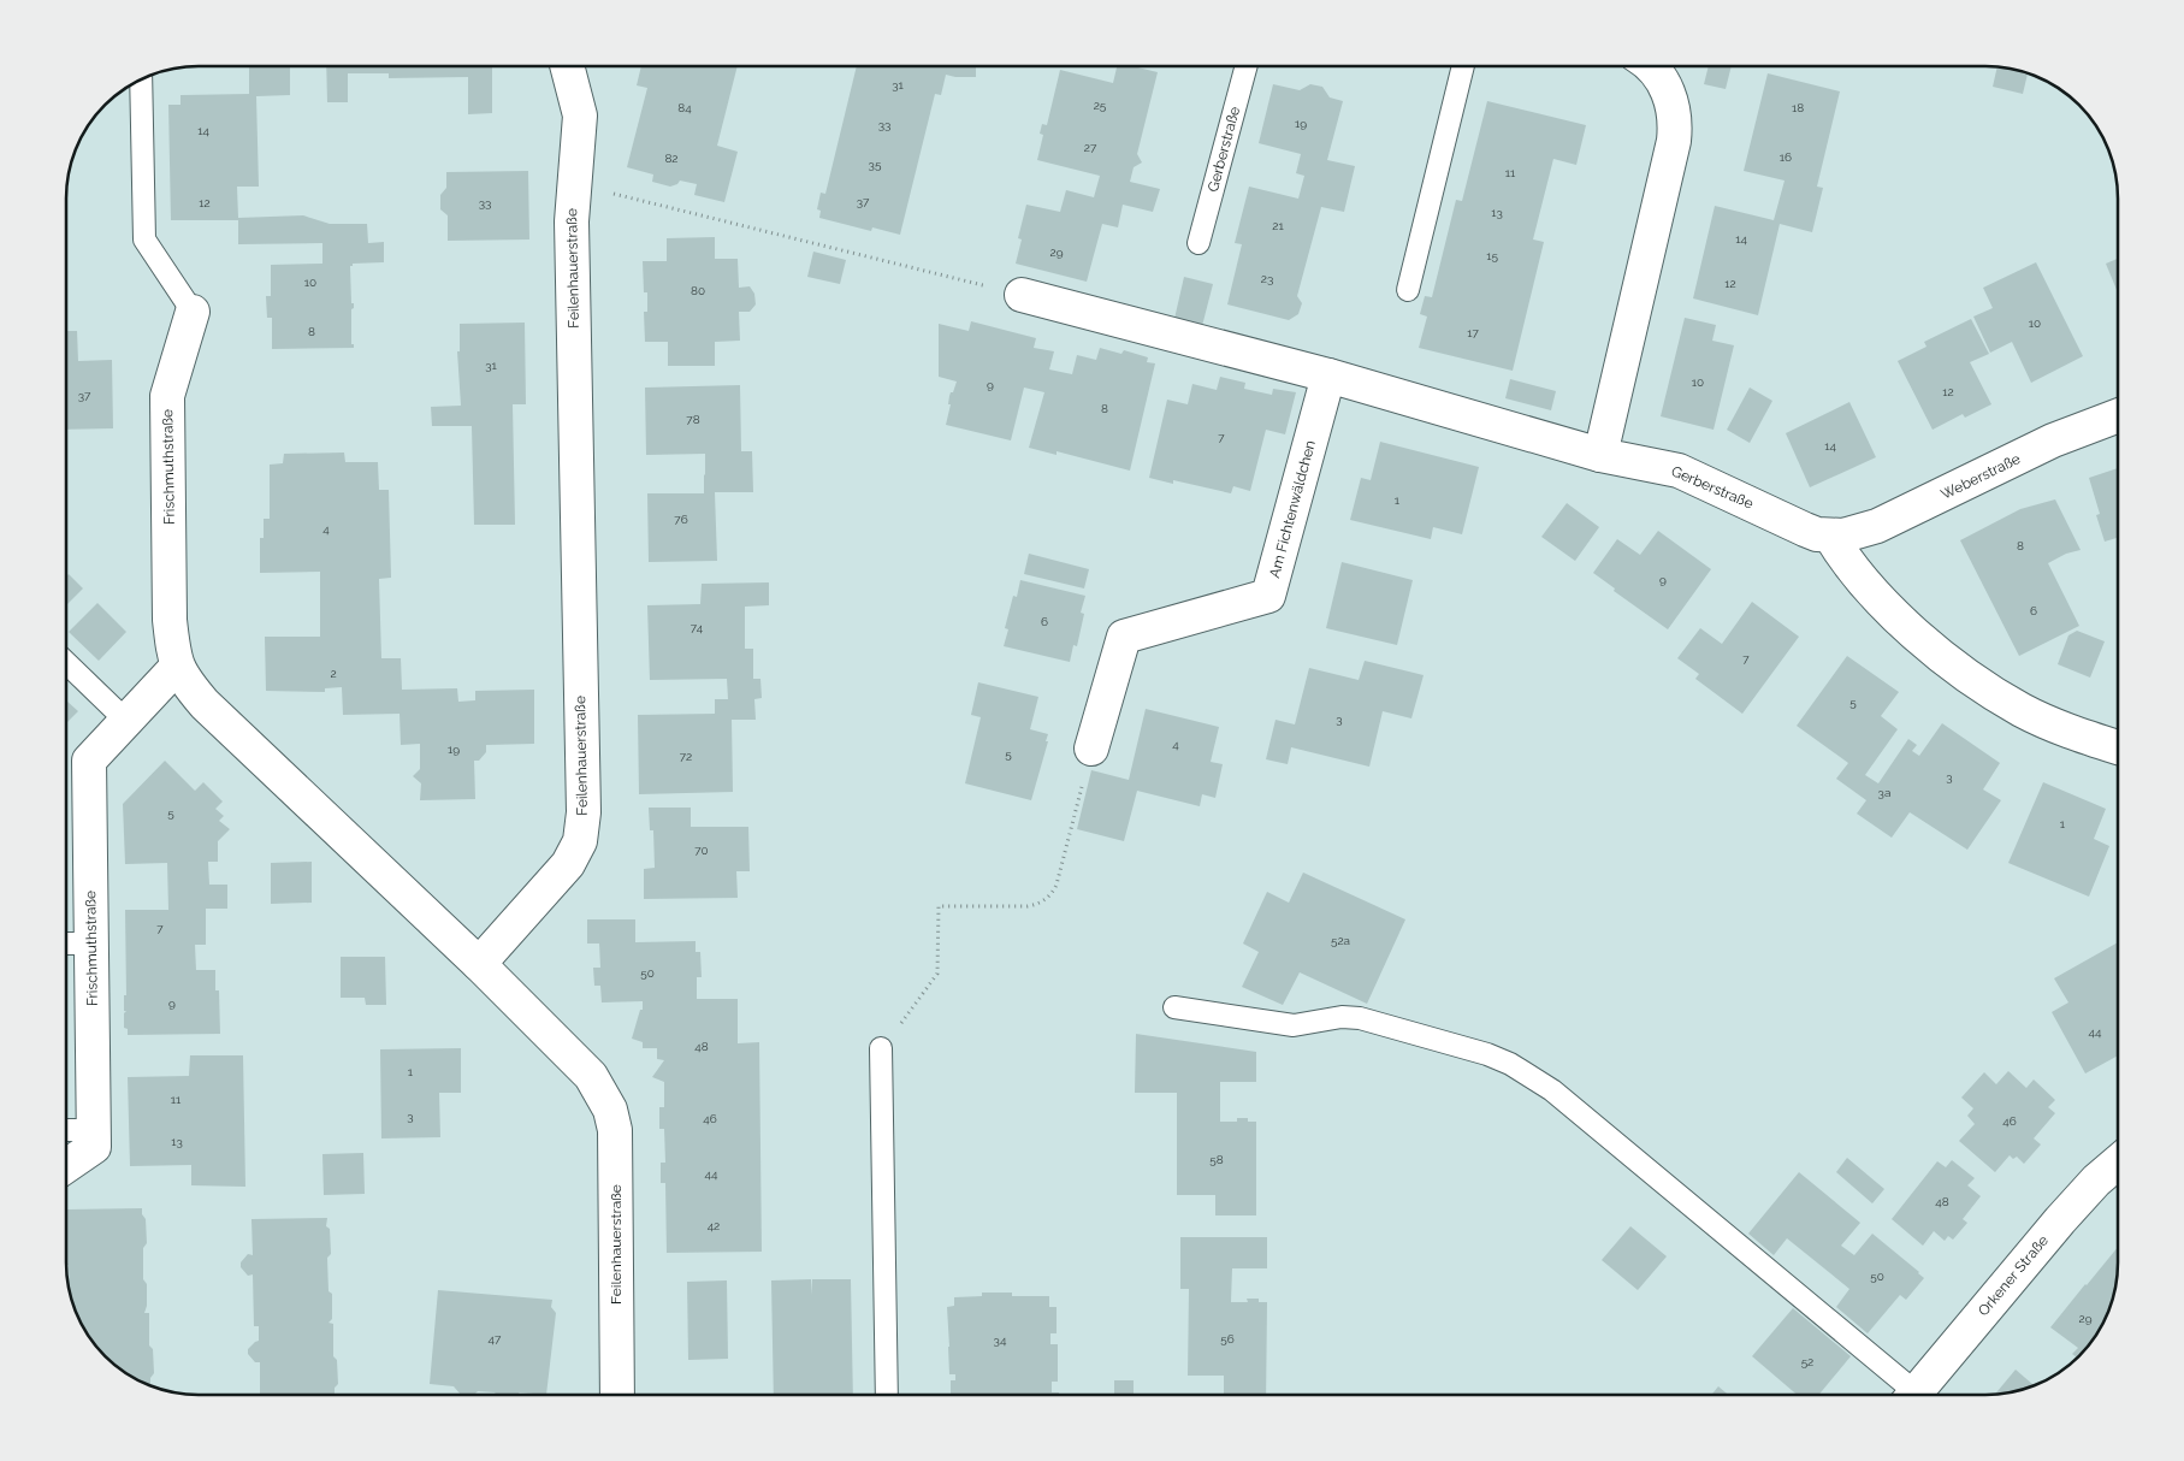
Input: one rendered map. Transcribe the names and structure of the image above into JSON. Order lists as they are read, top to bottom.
{
  "streets": {
    "street": [
      "Gerberstraße",
      "Feilenhauerstraße",
      "Frischmuthstraße",
      "Weberstraße",
      "Am Fichtenwäldchen",
      "Orkener Straße"
    ]
  },
  "crossings": [
    ["Gerberstraße", "Weberstraße"],
    ["Feilenhauerstraße", "Frischmuthstraße"]
  ],
  "house_numbers": [
    "31",
    "25",
    "84",
    "18",
    "19",
    "33",
    "14",
    "27",
    "16",
    "82",
    "35",
    "11",
    "37",
    "12",
    "33",
    "13",
    "21",
    "14",
    "29",
    "15",
    "23",
    "10",
    "12",
    "80",
    "10",
    "8",
    "17",
    "31",
    "10",
    "9",
    "12",
    "37",
    "8",
    "78",
    "7",
    "14",
    "1",
    "76",
    "4",
    "8",
    "9",
    "6",
    "6",
    "74",
    "7",
    "2",
    "5",
    "3",
    "4",
    "19",
    "5",
    "72",
    "3",
    "3a",
    "5",
    "1",
    "70",
    "7",
    "52a",
    "50",
    "9",
    "44",
    "48",
    "1",
    "11",
    "3",
    "46",
    "46",
    "13",
    "58",
    "44",
    "48",
    "42",
    "50",
    "29",
    "47",
    "56",
    "34",
    "52"
  ]
}
